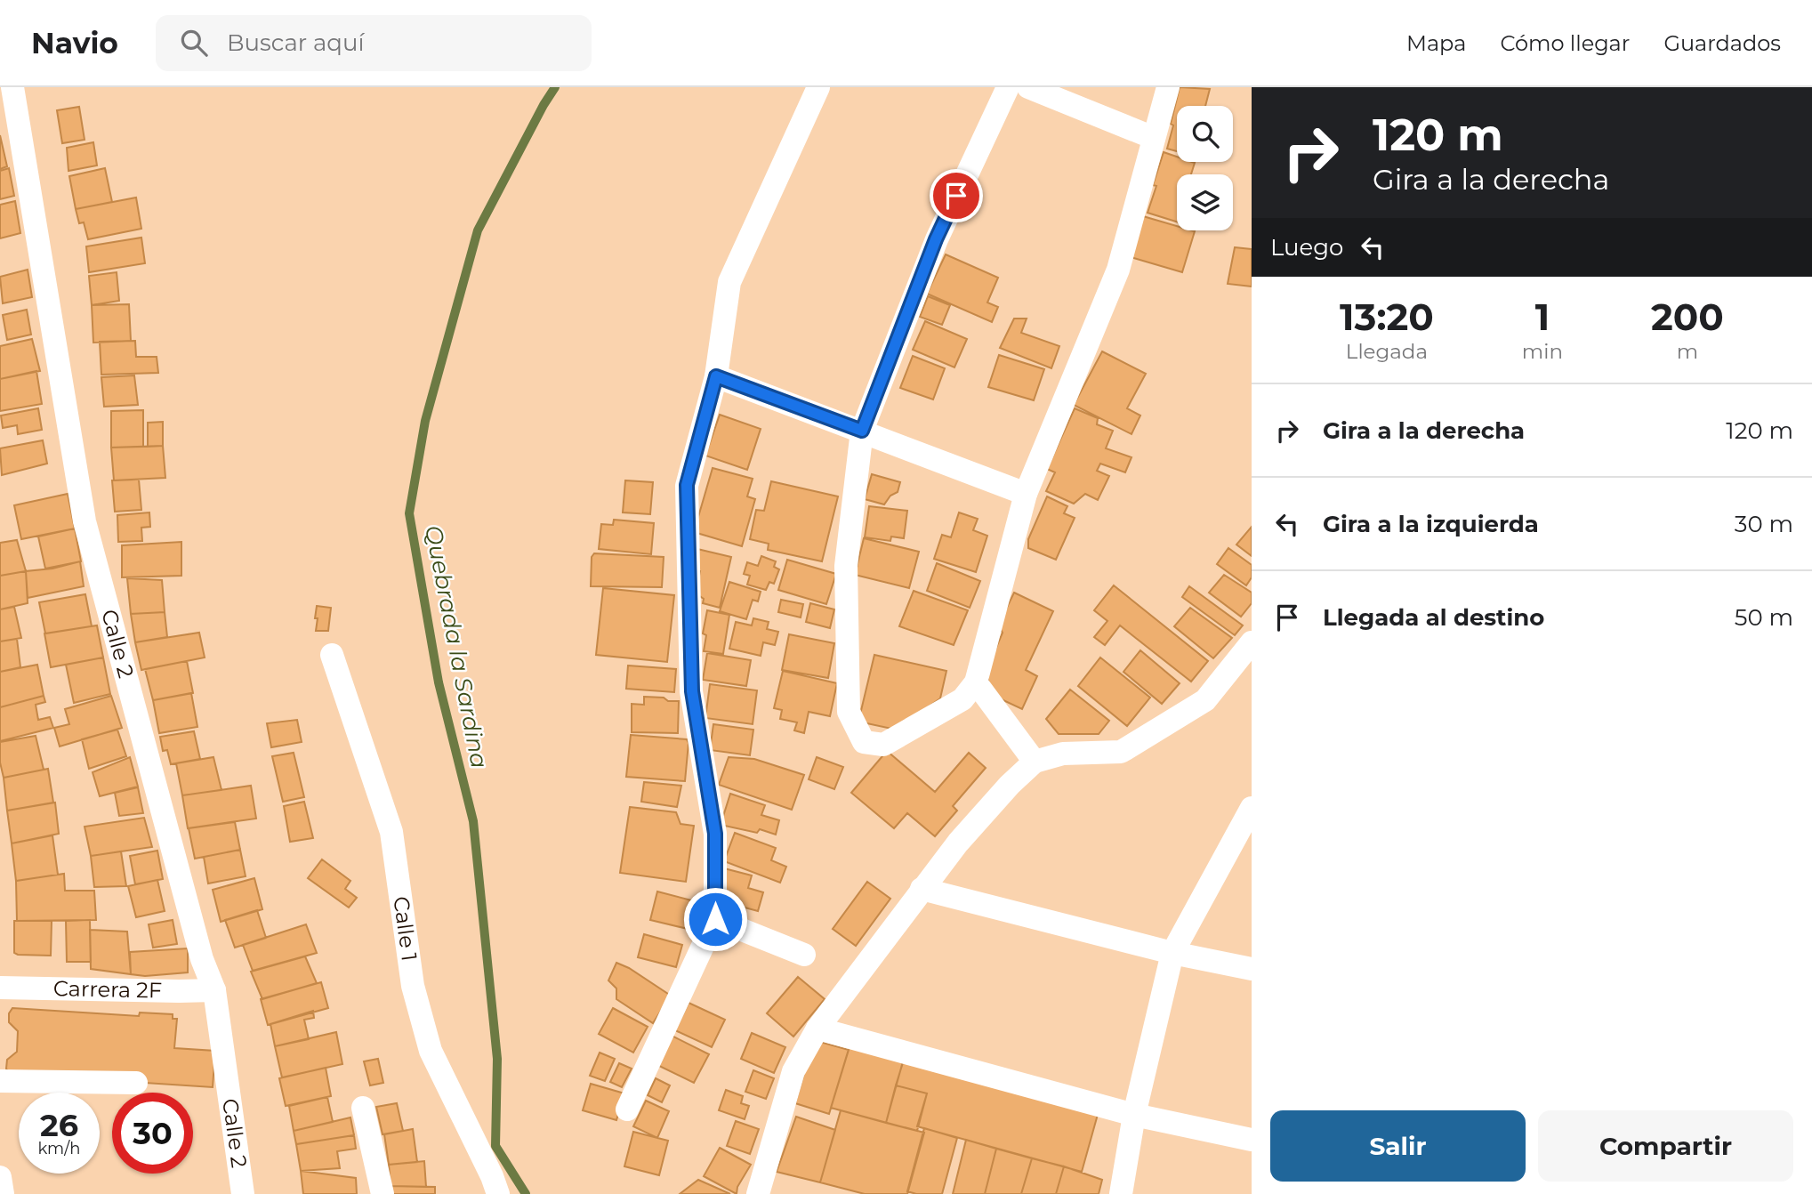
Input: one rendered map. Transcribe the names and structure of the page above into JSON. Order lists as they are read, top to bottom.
{
  "streets": {
    "street": ["Calle 2", "Calle 1", "Carrera 2F"]
  },
  "crossings": [
    ["Calle 2", "Carrera 2F"]
  ],
  "water": ["Quebrada la Sardina"],
  "page": {
    "header": "Navio",
    "search": "Buscar aquí",
    "nav": ["Mapa", "Cómo llegar", "Guardados"],
    "turn": ["120 m", "Gira a la derecha"],
    "then": "Luego",
    "eta": [
      "13:20",
      "Llegada",
      "1",
      "min",
      "200",
      "m"
    ],
    "list": [
      {
        "name": "Gira a la derecha",
        "value": "120 m"
      },
      {
        "name": "Gira a la izquierda",
        "value": "30 m"
      },
      {
        "name": "Llegada al destino",
        "value": "50 m"
      }
    ],
    "speed": "26 km/h",
    "limit": "30",
    "buttons": ["Salir", "Compartir"]
  }
}
